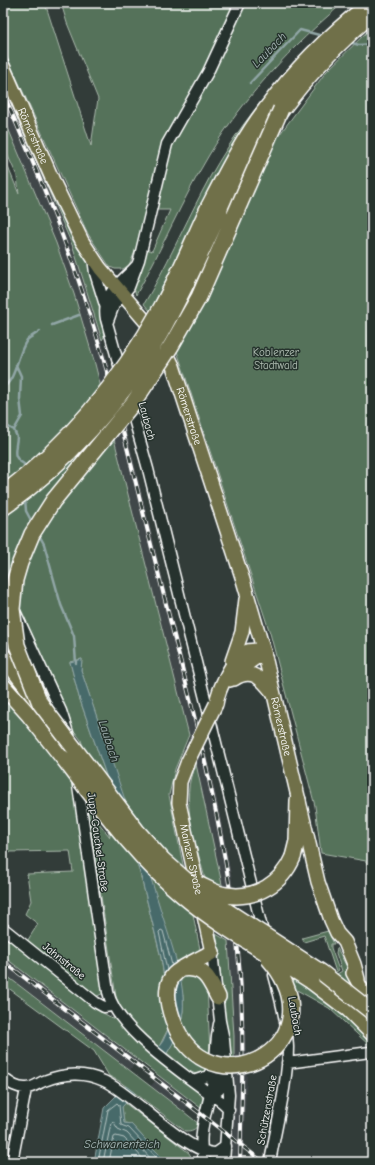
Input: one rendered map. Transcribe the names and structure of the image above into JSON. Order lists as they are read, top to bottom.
{
  "streets": {
    "main road": ["Römerstraße", "Mainzer Straße"],
    "street": [
      "Laubach",
      "Jupp-Gauchel-Straße",
      "Jahnstraße",
      "Schützenstraße"
    ]
  },
  "crossings": [
    ["Römerstraße", "Laubach"],
    ["Römerstraße", "Mainzer Straße"],
    ["Laubach", "Schützenstraße"],
    ["Jupp-Gauchel-Straße", "Mainzer Straße"],
    ["Jupp-Gauchel-Straße", "Jahnstraße"]
  ],
  "water": ["Laubach", "Schwanenteich"],
  "parks": ["Koblenzer Stadtwald"]
}
